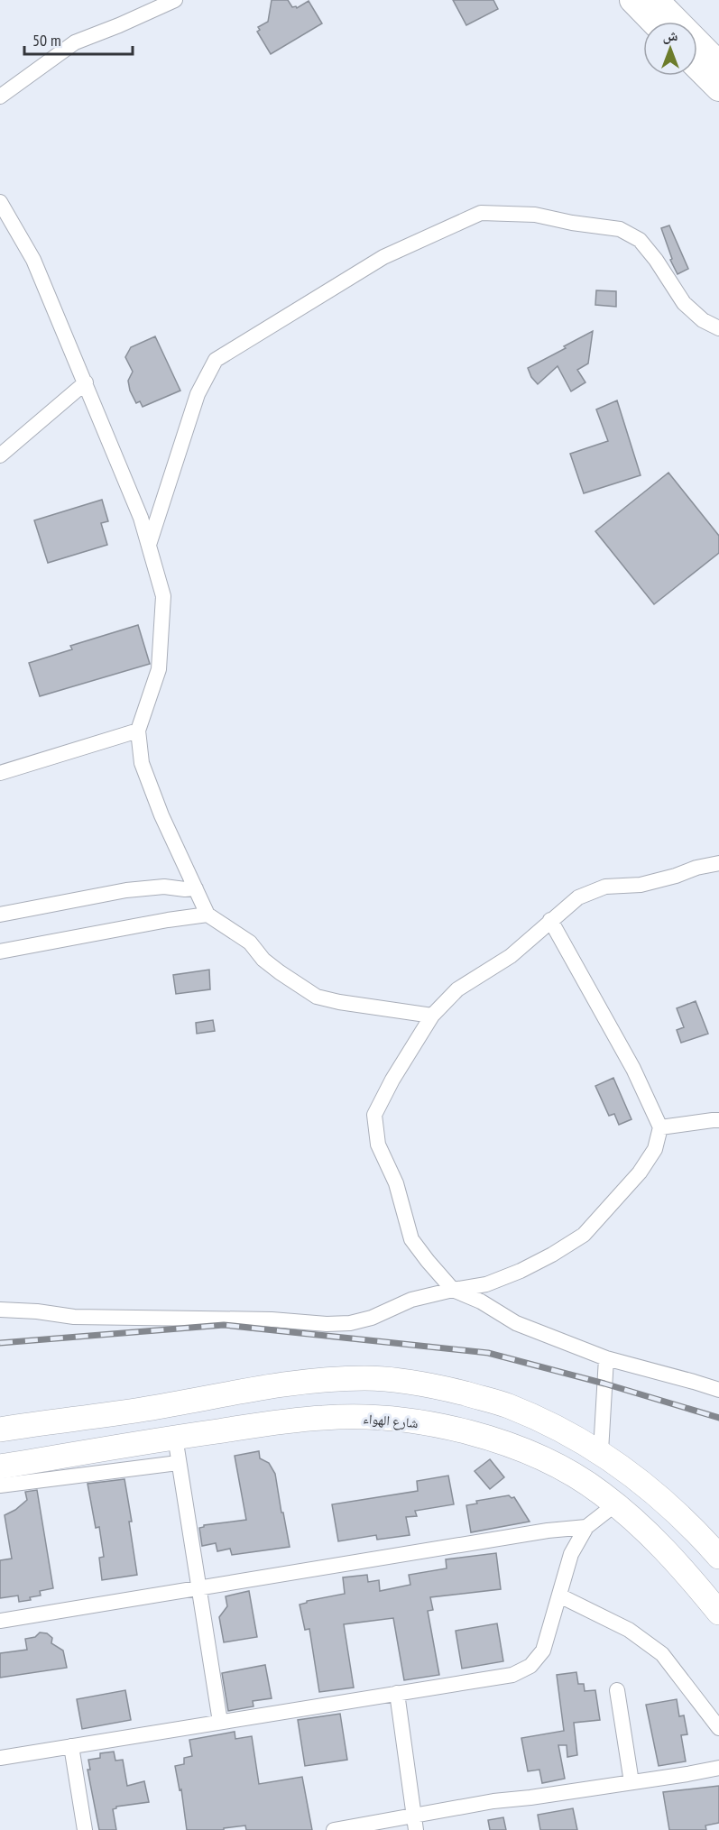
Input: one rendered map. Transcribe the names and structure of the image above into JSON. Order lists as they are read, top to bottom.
{
  "streets": {
    "main road": ["شارع الهواء"]
  },
  "scale_bar": "50 m",
  "north": "top"
}
